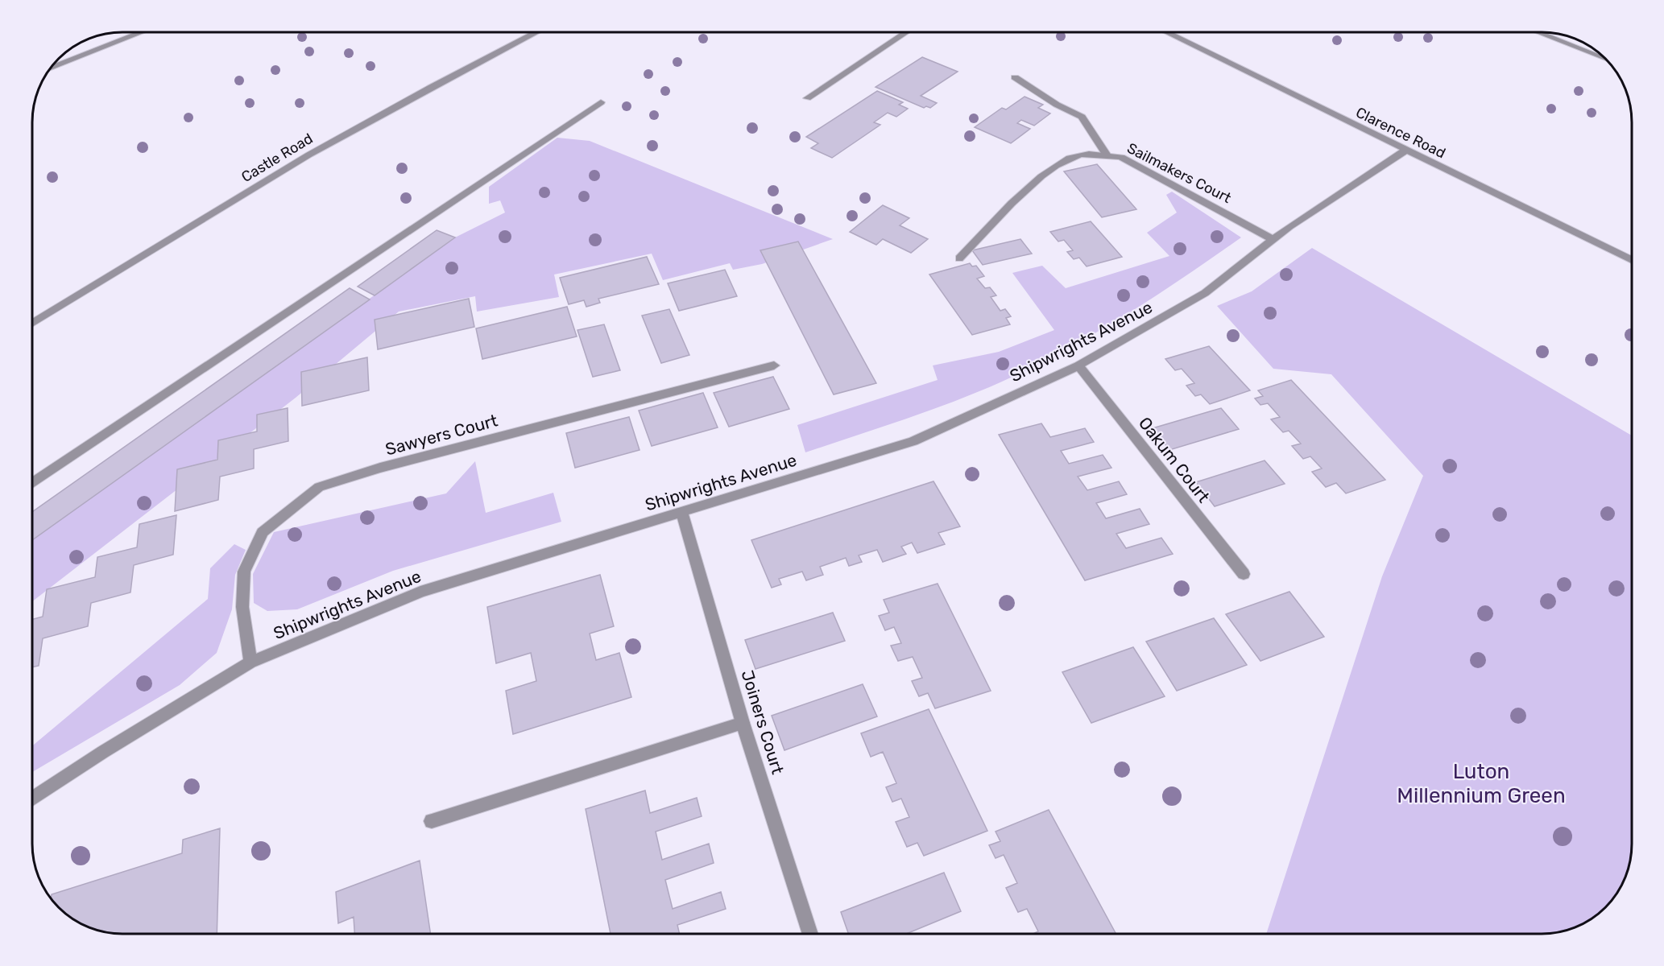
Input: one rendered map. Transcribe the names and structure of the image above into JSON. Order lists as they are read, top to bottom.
{
  "streets": {
    "street": [
      "Clarence Road",
      "Castle Road",
      "Sailmakers Court",
      "Shipwrights Avenue",
      "Sawyers Court",
      "Oakum Court",
      "Joiners Court"
    ]
  },
  "crossings": [
    ["Clarence Road", "Shipwrights Avenue"],
    ["Sailmakers Court", "Shipwrights Avenue"],
    ["Shipwrights Avenue", "Sawyers Court"],
    ["Shipwrights Avenue", "Oakum Court"],
    ["Shipwrights Avenue", "Joiners Court"]
  ],
  "parks": ["Luton Millennium Green"]
}
